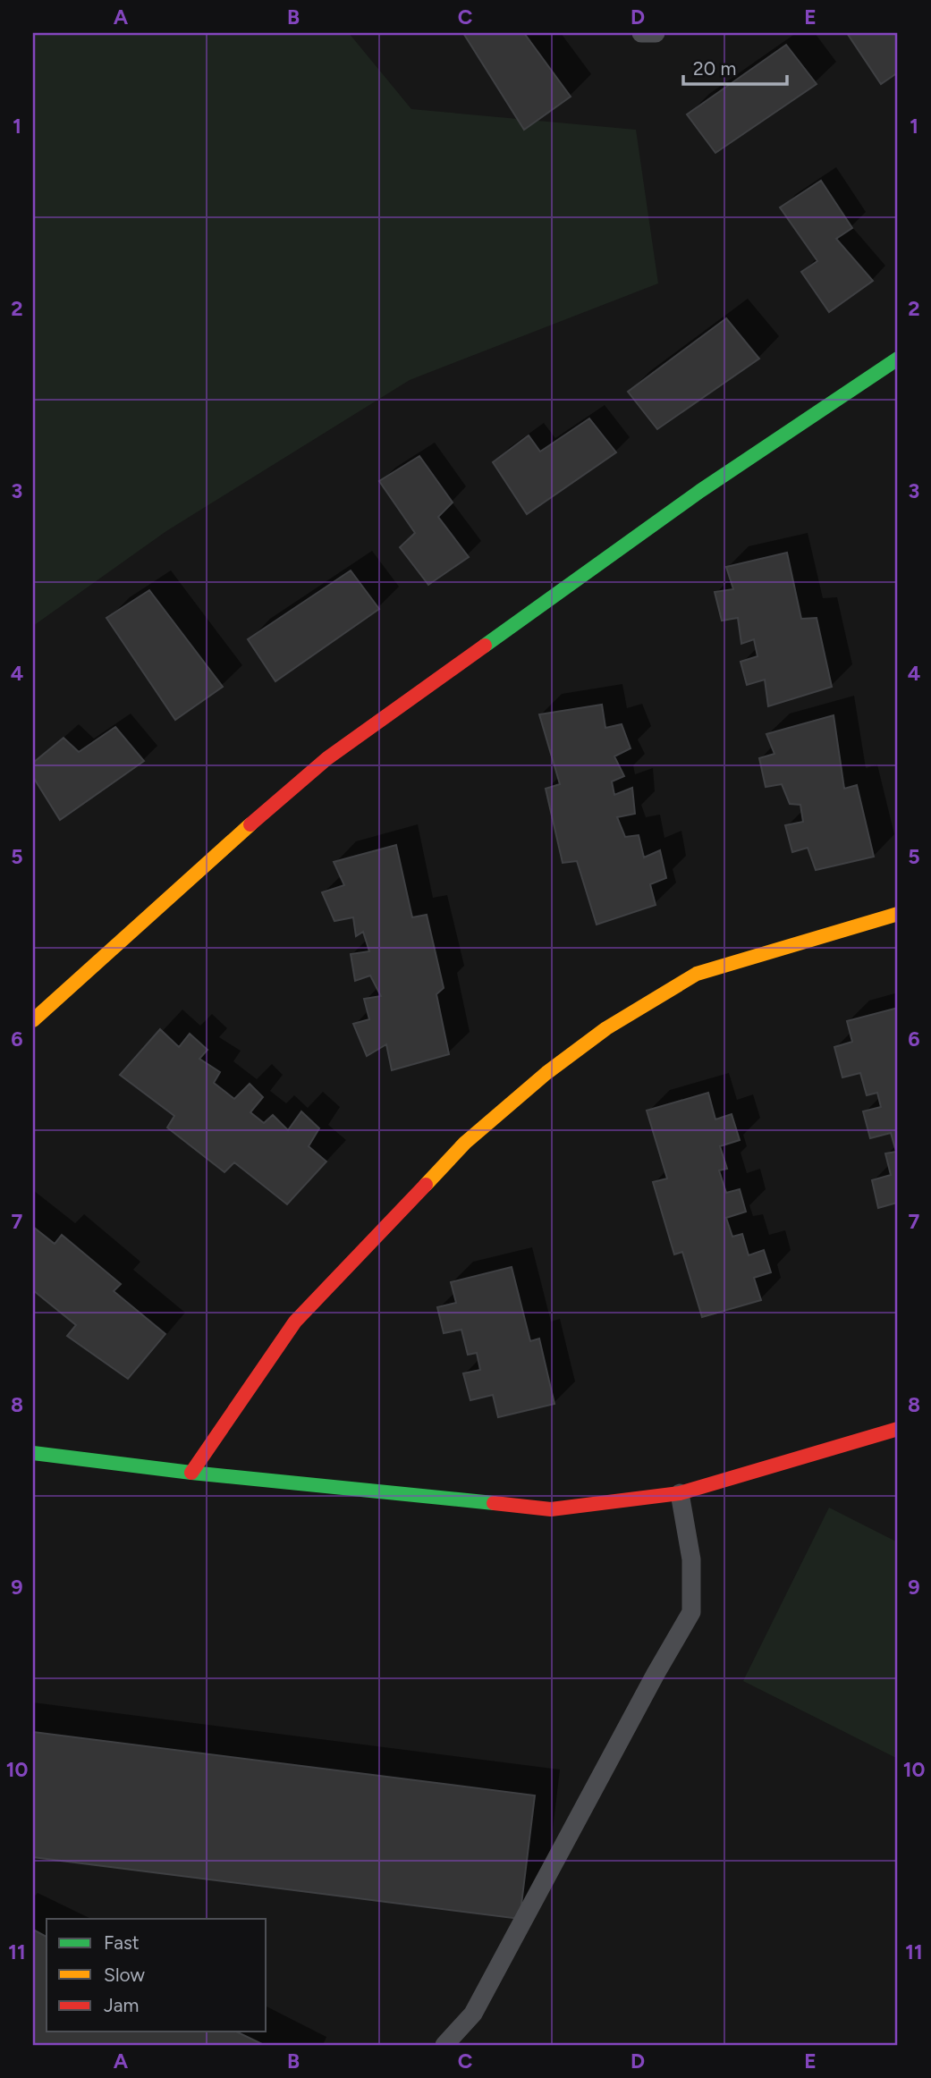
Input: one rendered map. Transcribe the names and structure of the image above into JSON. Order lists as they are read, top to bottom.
{
  "legend": ["Fast", "Slow", "Jam"],
  "scale_bar": "20 m",
  "grid": {
    "columns": [
      "A",
      "B",
      "C",
      "D",
      "E"
    ],
    "rows": [
      "1",
      "2",
      "3",
      "4",
      "5",
      "6",
      "7",
      "8",
      "9",
      "10",
      "11"
    ]
  }
}
